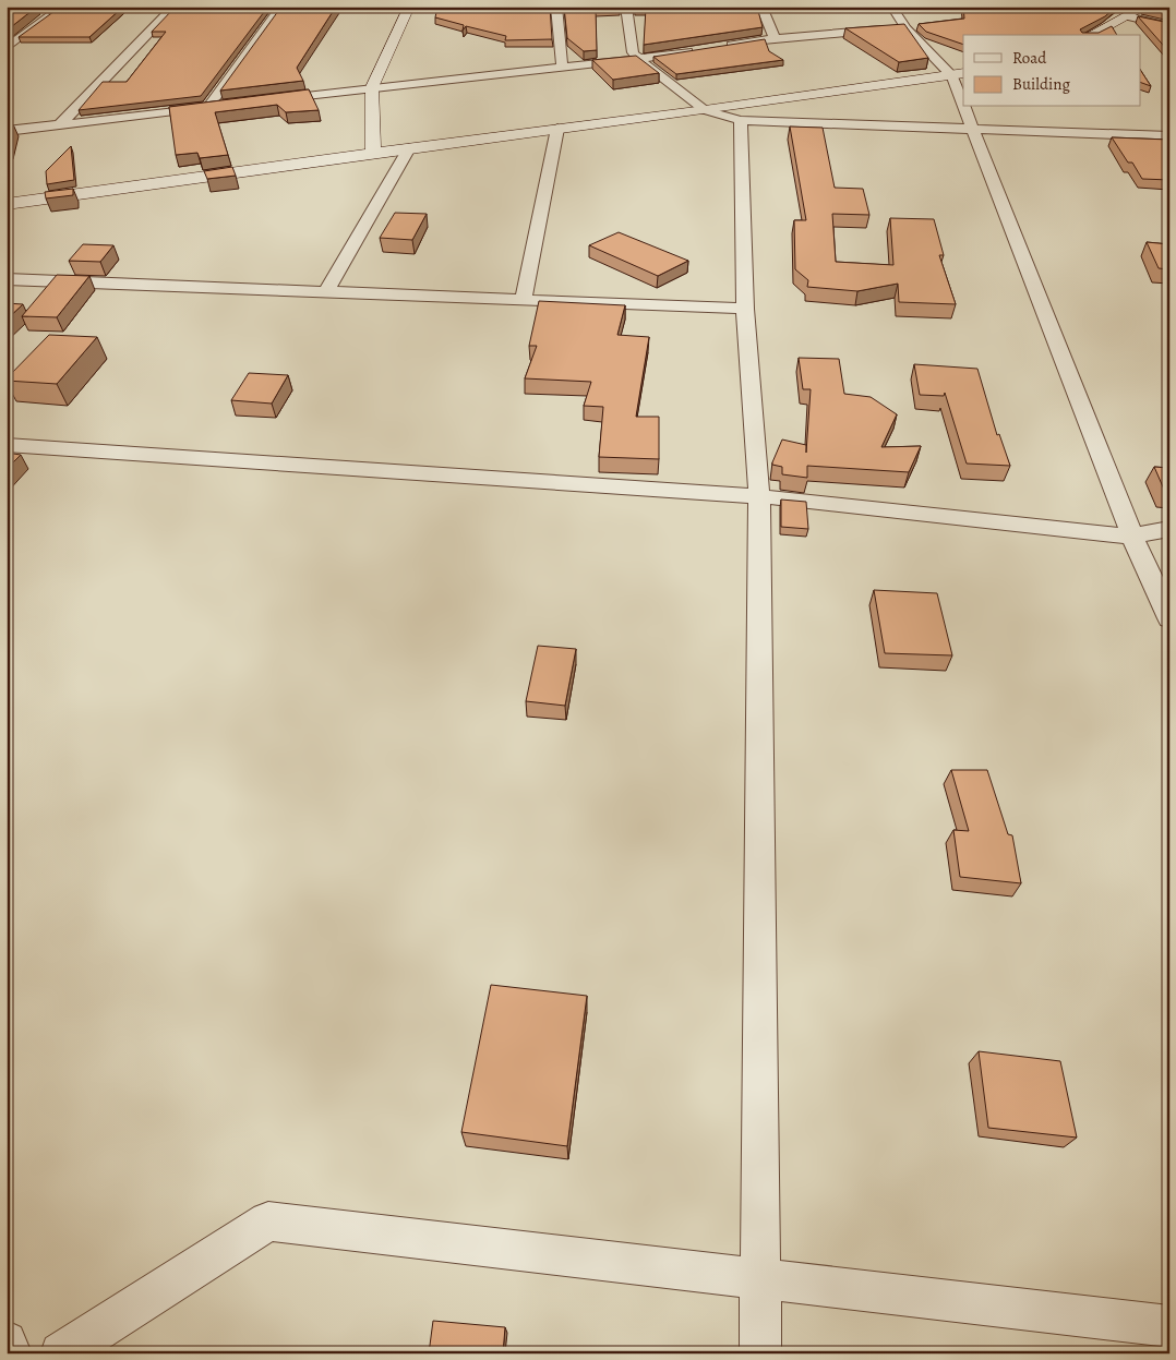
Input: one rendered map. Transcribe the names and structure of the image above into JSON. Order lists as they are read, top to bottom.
{
  "legend": ["Road", "Building"]
}
